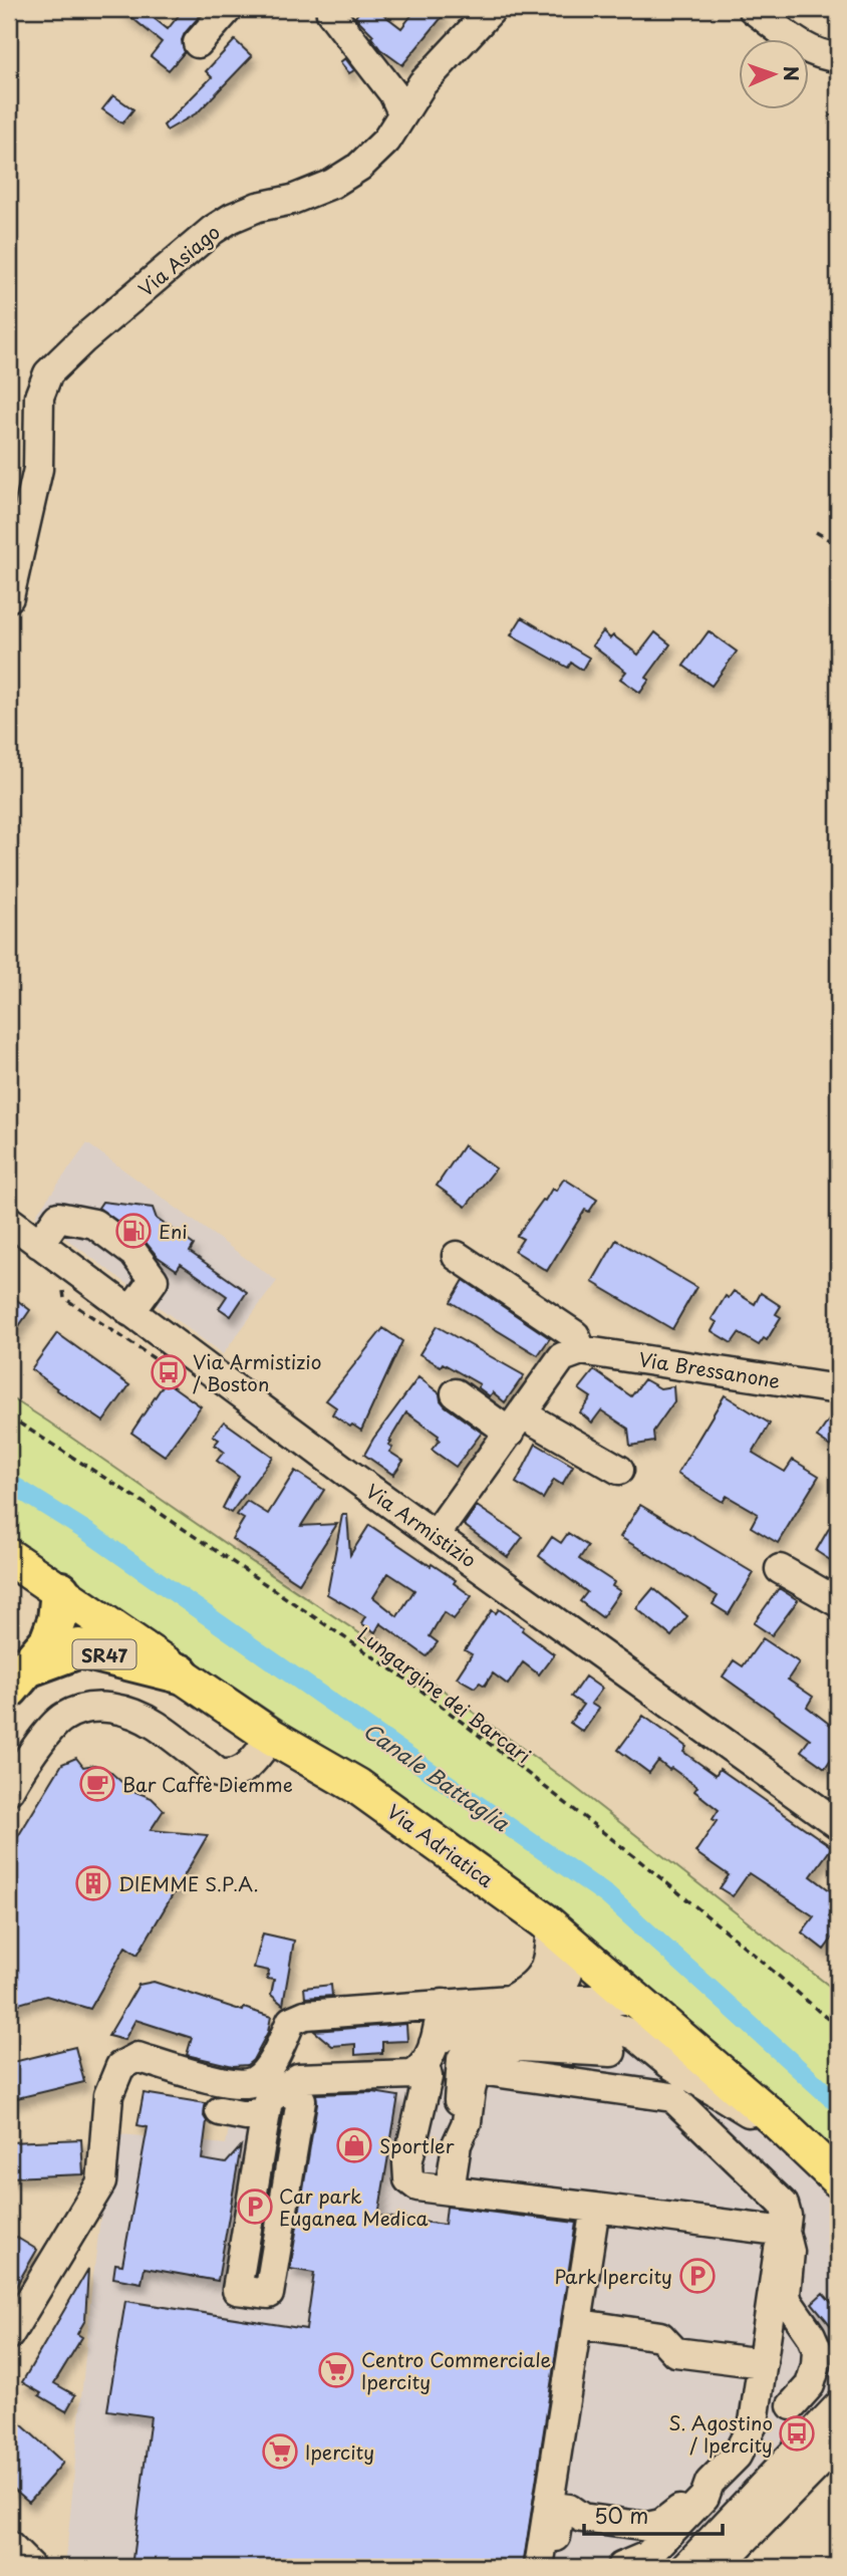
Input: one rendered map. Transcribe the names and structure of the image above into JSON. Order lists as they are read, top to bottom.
{
  "streets": {
    "highway": ["SR47"],
    "main road": ["Via Adriatica"],
    "street": ["Via Asiago", "Via Bressanone", "Via Armistizio"],
    "path": ["Lungargine dei Barcari"]
  },
  "crossings": [
    ["SR47", "Via Adriatica"]
  ],
  "water": ["Canale Battaglia"],
  "places": {
    "fuel station": ["Eni"],
    "bus stop": ["Via Armistizio / Boston", "S. Agostino / Ipercity"],
    "cafe": ["Bar Caffè Diemme"],
    "building": ["DIEMME S.P.A."],
    "shop": ["Sportler"],
    "parking": ["Car park Euganea Medica", "Park Ipercity"],
    "supermarket": ["Centro Commerciale Ipercity", "Ipercity"]
  },
  "scale_bar": "50 m",
  "north": "right"
}
